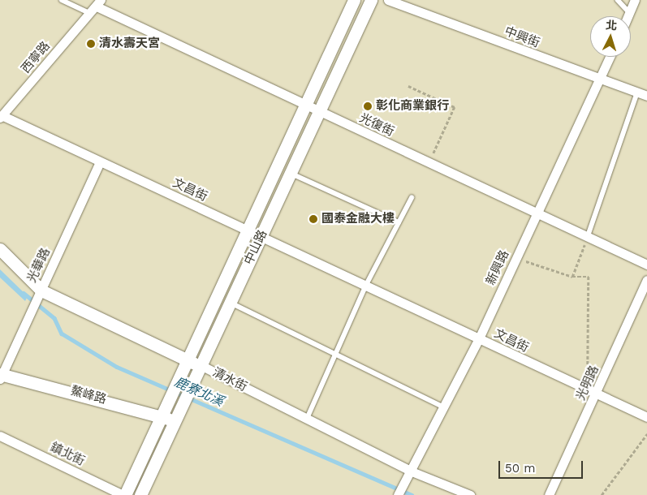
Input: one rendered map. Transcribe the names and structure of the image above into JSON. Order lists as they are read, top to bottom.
{
  "streets": {
    "street": [
      "中興街",
      "西寧路",
      "光復街",
      "文昌街",
      "中山路",
      "光華路",
      "新興路",
      "清水街",
      "光明路",
      "鰲峰路",
      "鎮北街"
    ]
  },
  "crossings": [
    ["中興街", "新興路"],
    ["西寧路", "光復街"],
    ["西寧路", "文昌街"],
    ["光復街", "中山路"],
    ["光復街", "新興路"],
    ["文昌街", "中山路"],
    ["文昌街", "光華路"],
    ["文昌街", "新興路"],
    ["文昌街", "光明路"],
    ["中山路", "清水街"],
    ["中山路", "鰲峰路"],
    ["中山路", "鎮北街"],
    ["光華路", "清水街"],
    ["光華路", "鰲峰路"],
    ["新興路", "清水街"]
  ],
  "water": ["鹿寮北溪"],
  "places": ["清水壽天宮", "彰化商業銀行", "國泰金融大樓"],
  "scale_bar": "50 m",
  "north": "top"
}
